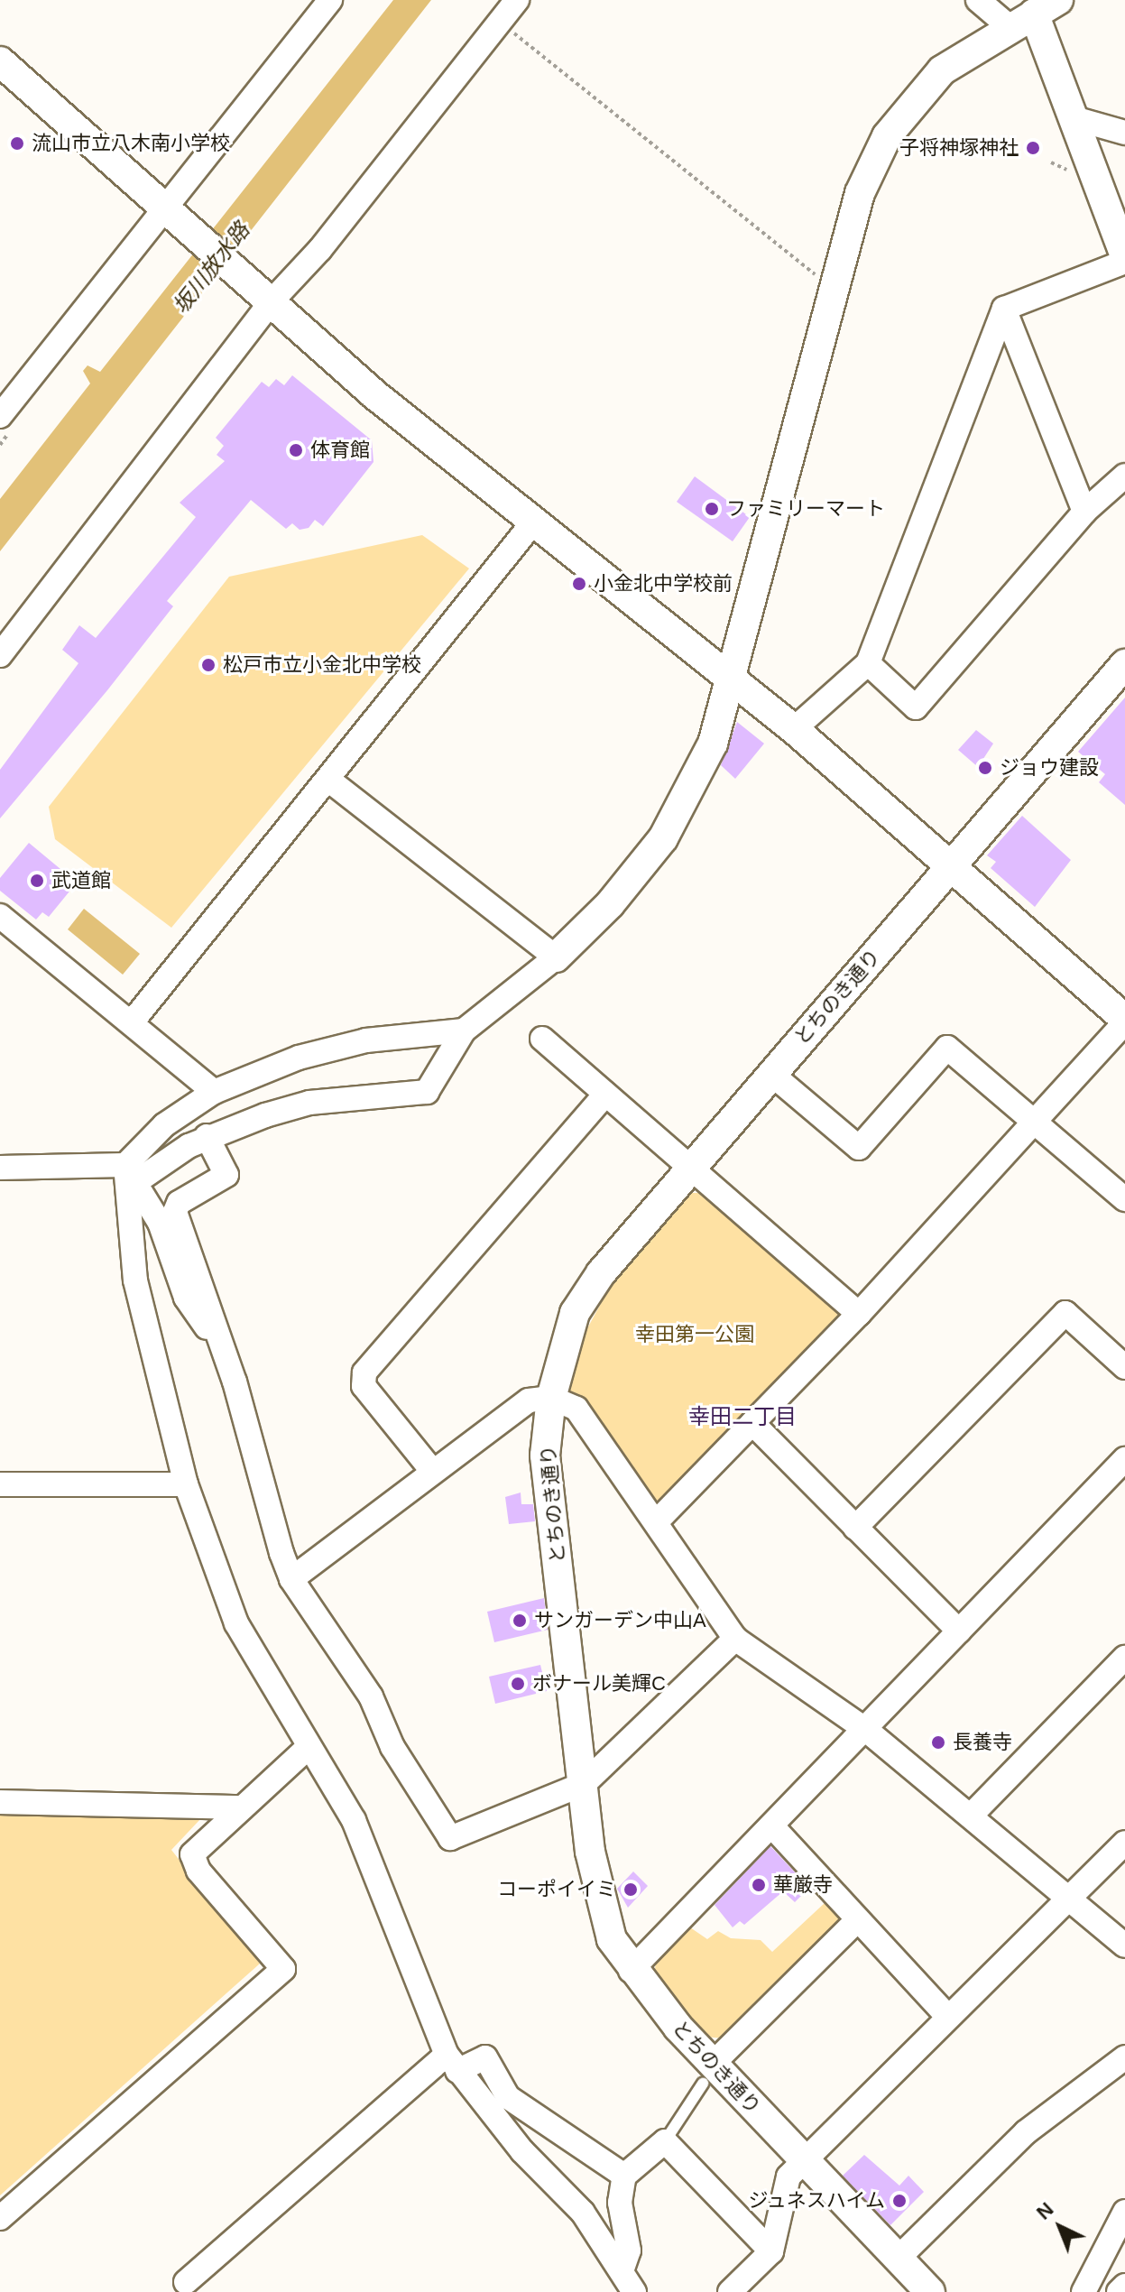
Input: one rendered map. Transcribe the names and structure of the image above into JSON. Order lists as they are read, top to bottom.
{
  "streets": {
    "street": ["とちのき通り"]
  },
  "districts": ["幸田二丁目"],
  "water": ["坂川放水路"],
  "parks": ["幸田第一公園"],
  "places": [
    "流山市立八木南小学校",
    "子将神塚神社",
    "体育館",
    "ファミリーマート",
    "小金北中学校前",
    "松戸市立小金北中学校",
    "ジョウ建設",
    "武道館",
    "サンガーデン中山A",
    "ボナール美輝C",
    "長養寺",
    "華厳寺",
    "コーポイイミ",
    "ジュネスハイム"
  ],
  "north": "top left"
}
